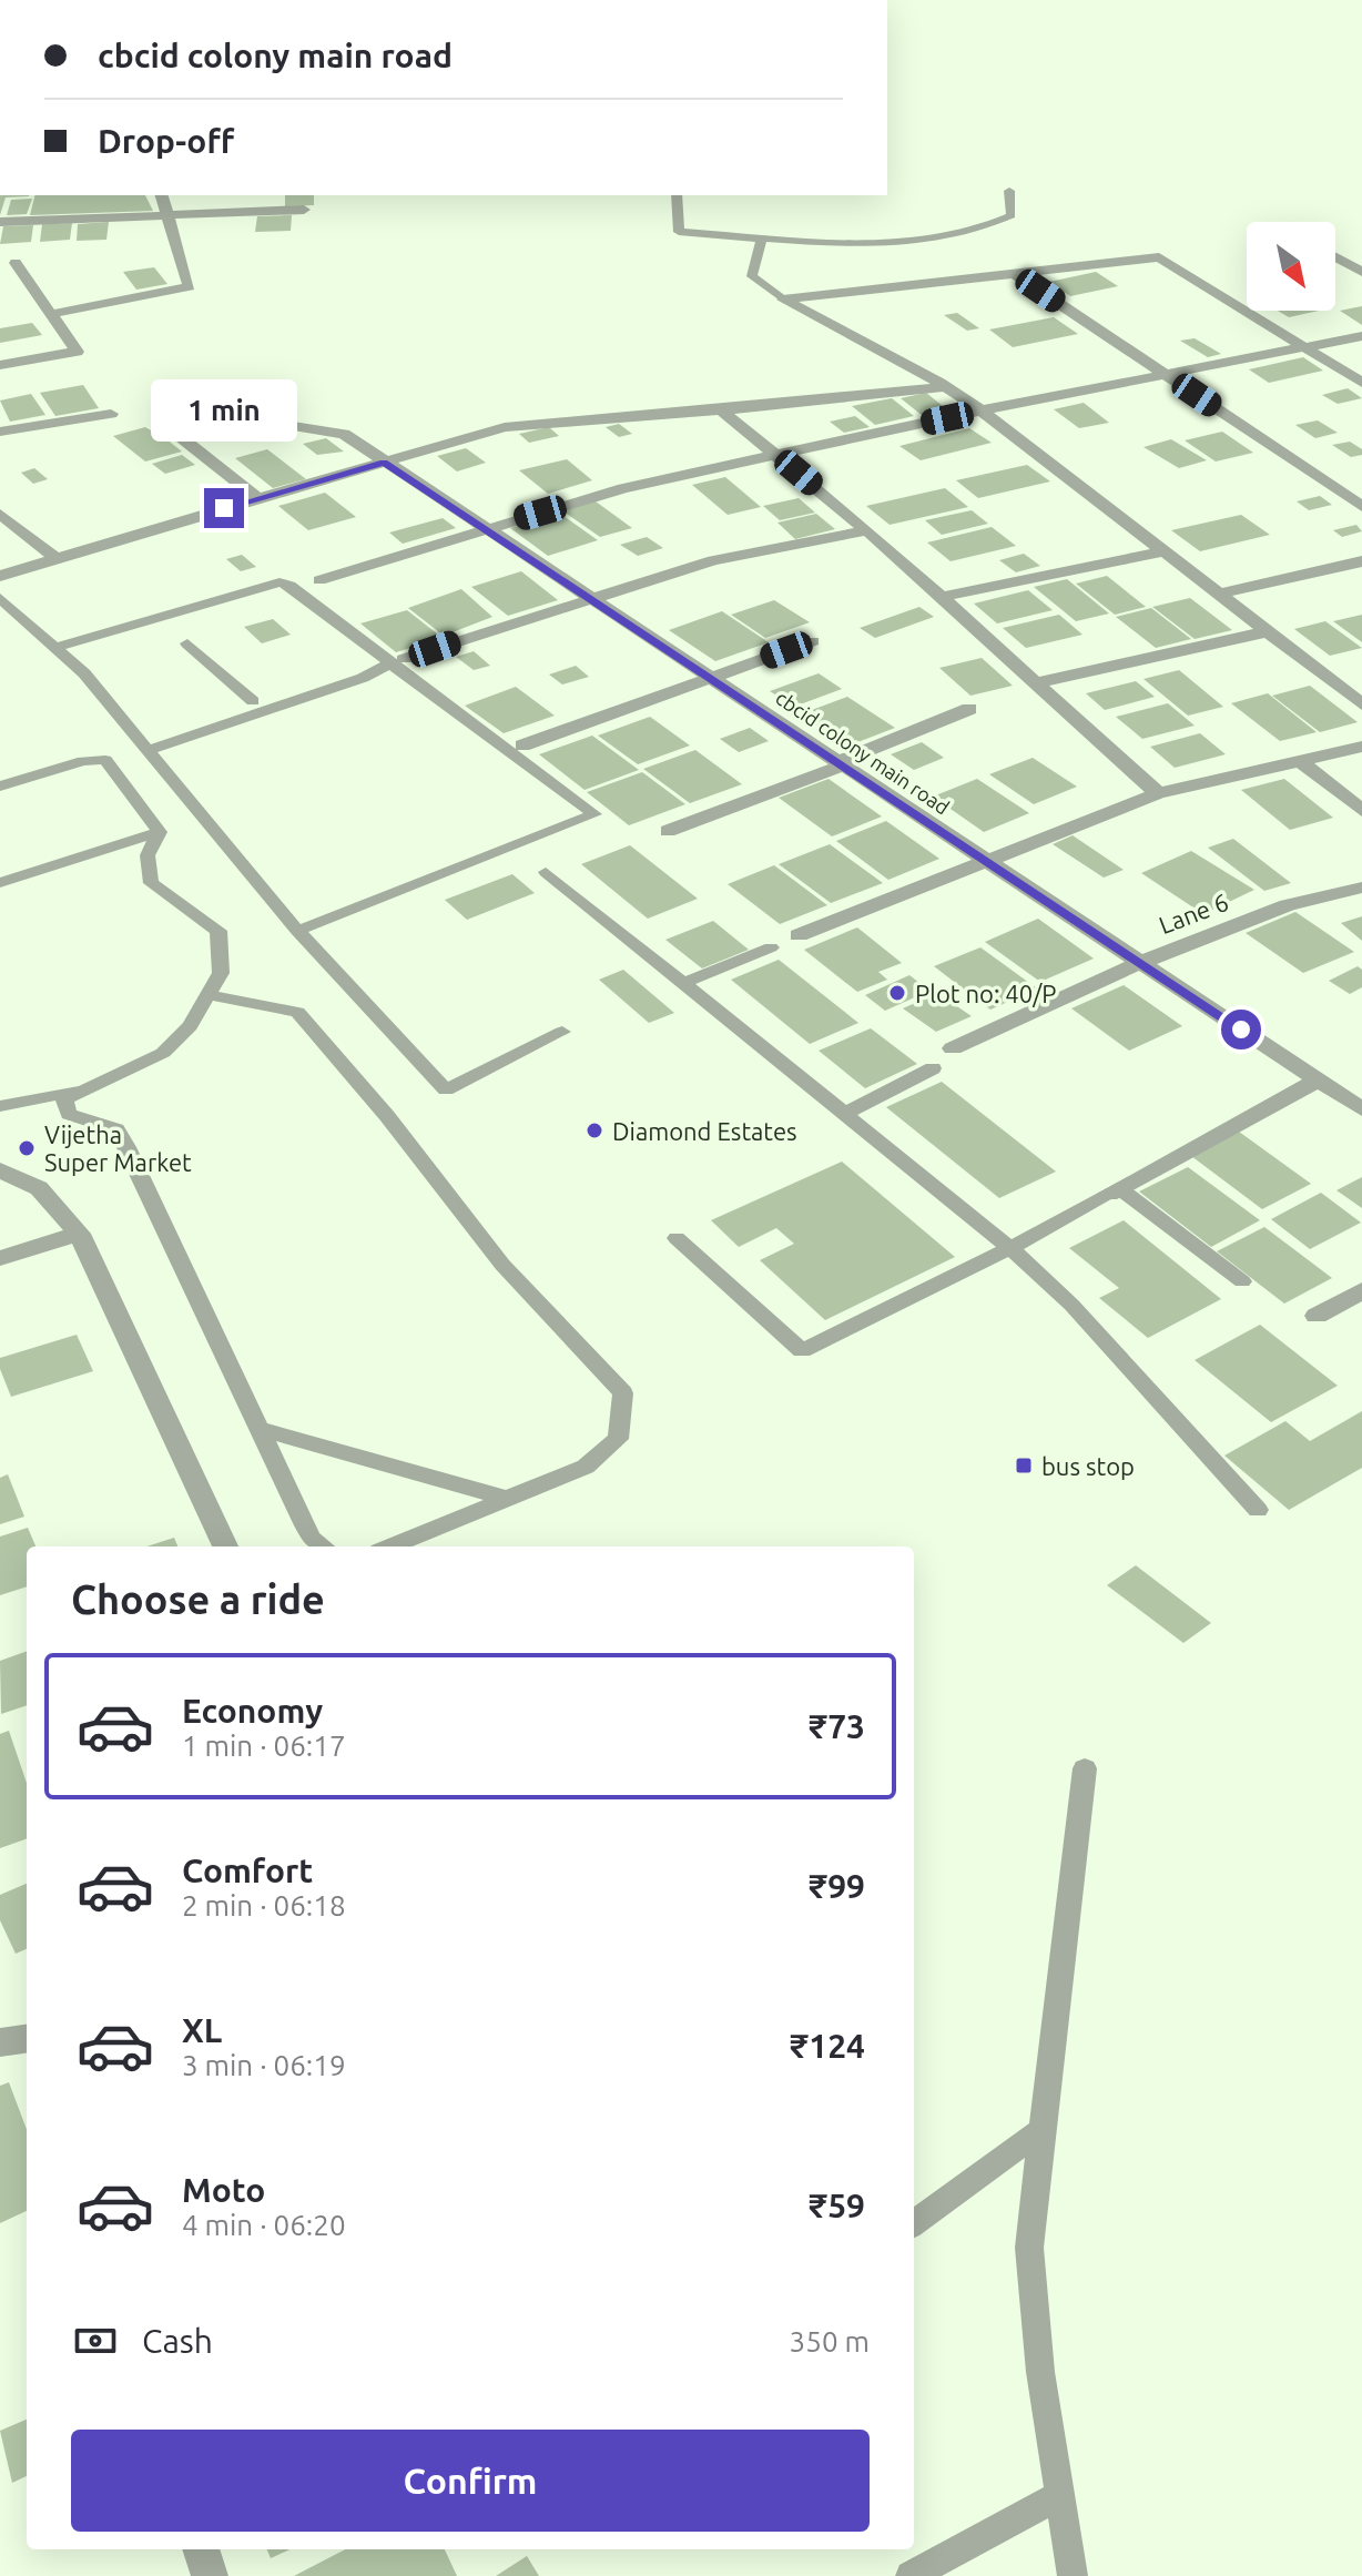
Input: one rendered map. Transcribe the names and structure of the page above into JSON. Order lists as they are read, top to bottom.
{
  "streets": {
    "street": ["cbcid colony main road", "Lane 6"]
  },
  "crossings": [
    ["cbcid colony main road", "Lane 6"]
  ],
  "places": {
    "other": ["Plot no: 40/P", "Diamond Estates", "Vijetha Super Market"],
    "transit": ["bus stop"]
  },
  "north": "bottom right",
  "page": {
    "banner": ["cbcid colony main road", "Drop-off"],
    "bubble": "1 min",
    "heading": "Choose a ride",
    "list": [
      {
        "name": "Economy",
        "note": "1 min · 06:17",
        "value": "₹73"
      },
      {
        "name": "Comfort",
        "note": "2 min · 06:18",
        "value": "₹99"
      },
      {
        "name": "XL",
        "note": "3 min · 06:19",
        "value": "₹124"
      },
      {
        "name": "Moto",
        "note": "4 min · 06:20",
        "value": "₹59"
      }
    ],
    "pay": ["Cash", "350 m"],
    "buttons": "Confirm"
  }
}
